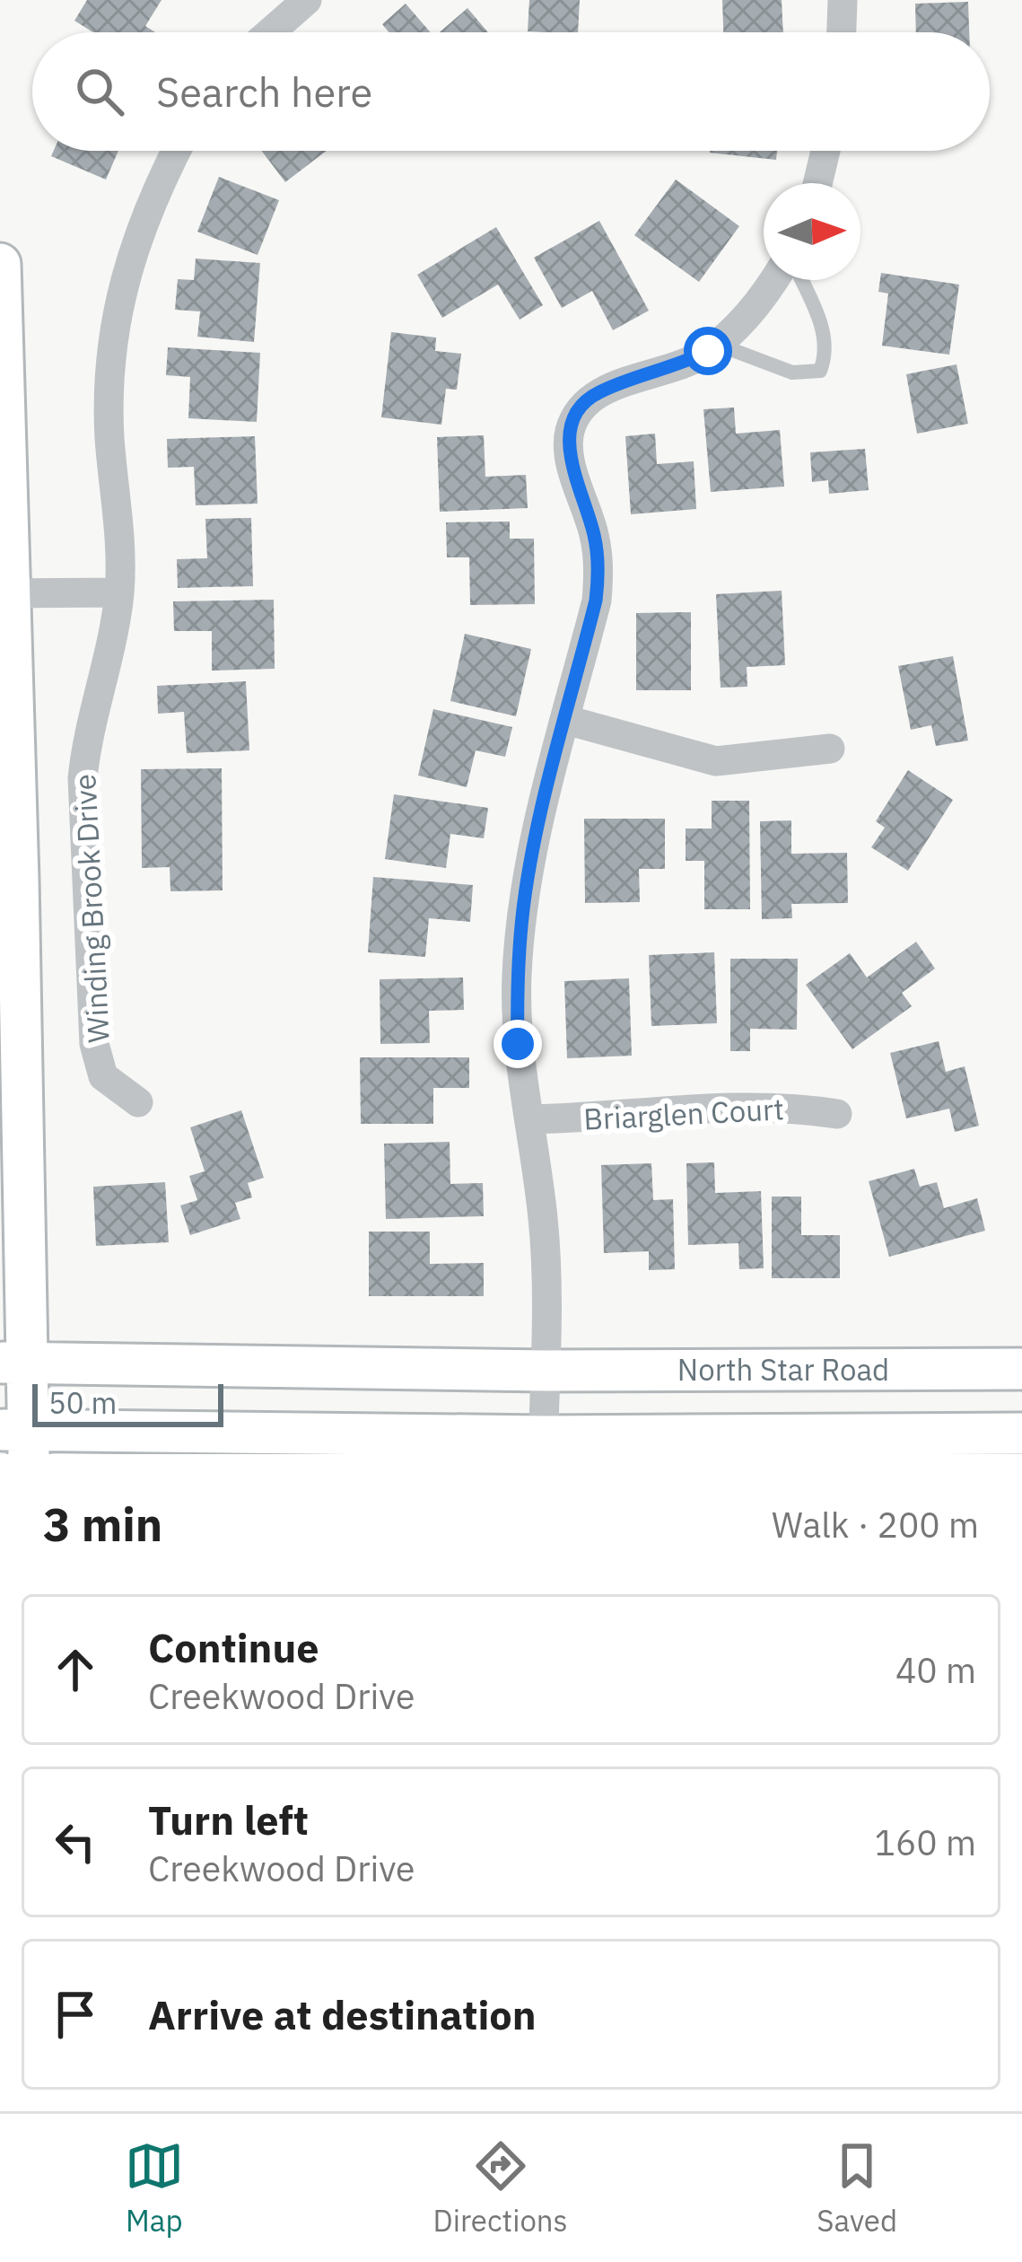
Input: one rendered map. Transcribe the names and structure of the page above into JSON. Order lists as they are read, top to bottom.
{
  "streets": {
    "main road": ["North Star Road"],
    "street": ["Winding Brook Drive", "Briarglen Court"]
  },
  "scale_bar": "50 m",
  "north": "right",
  "page": {
    "search": "Search here",
    "scale": "50 m",
    "heading": ["3 min", "Walk · 200 m"],
    "list": [
      ["Continue", "Creekwood Drive", "40 m"],
      ["Turn left", "Creekwood Drive", "160 m"],
      "Arrive at destination"
    ],
    "nav": ["Map", "Directions", "Saved"]
  }
}
